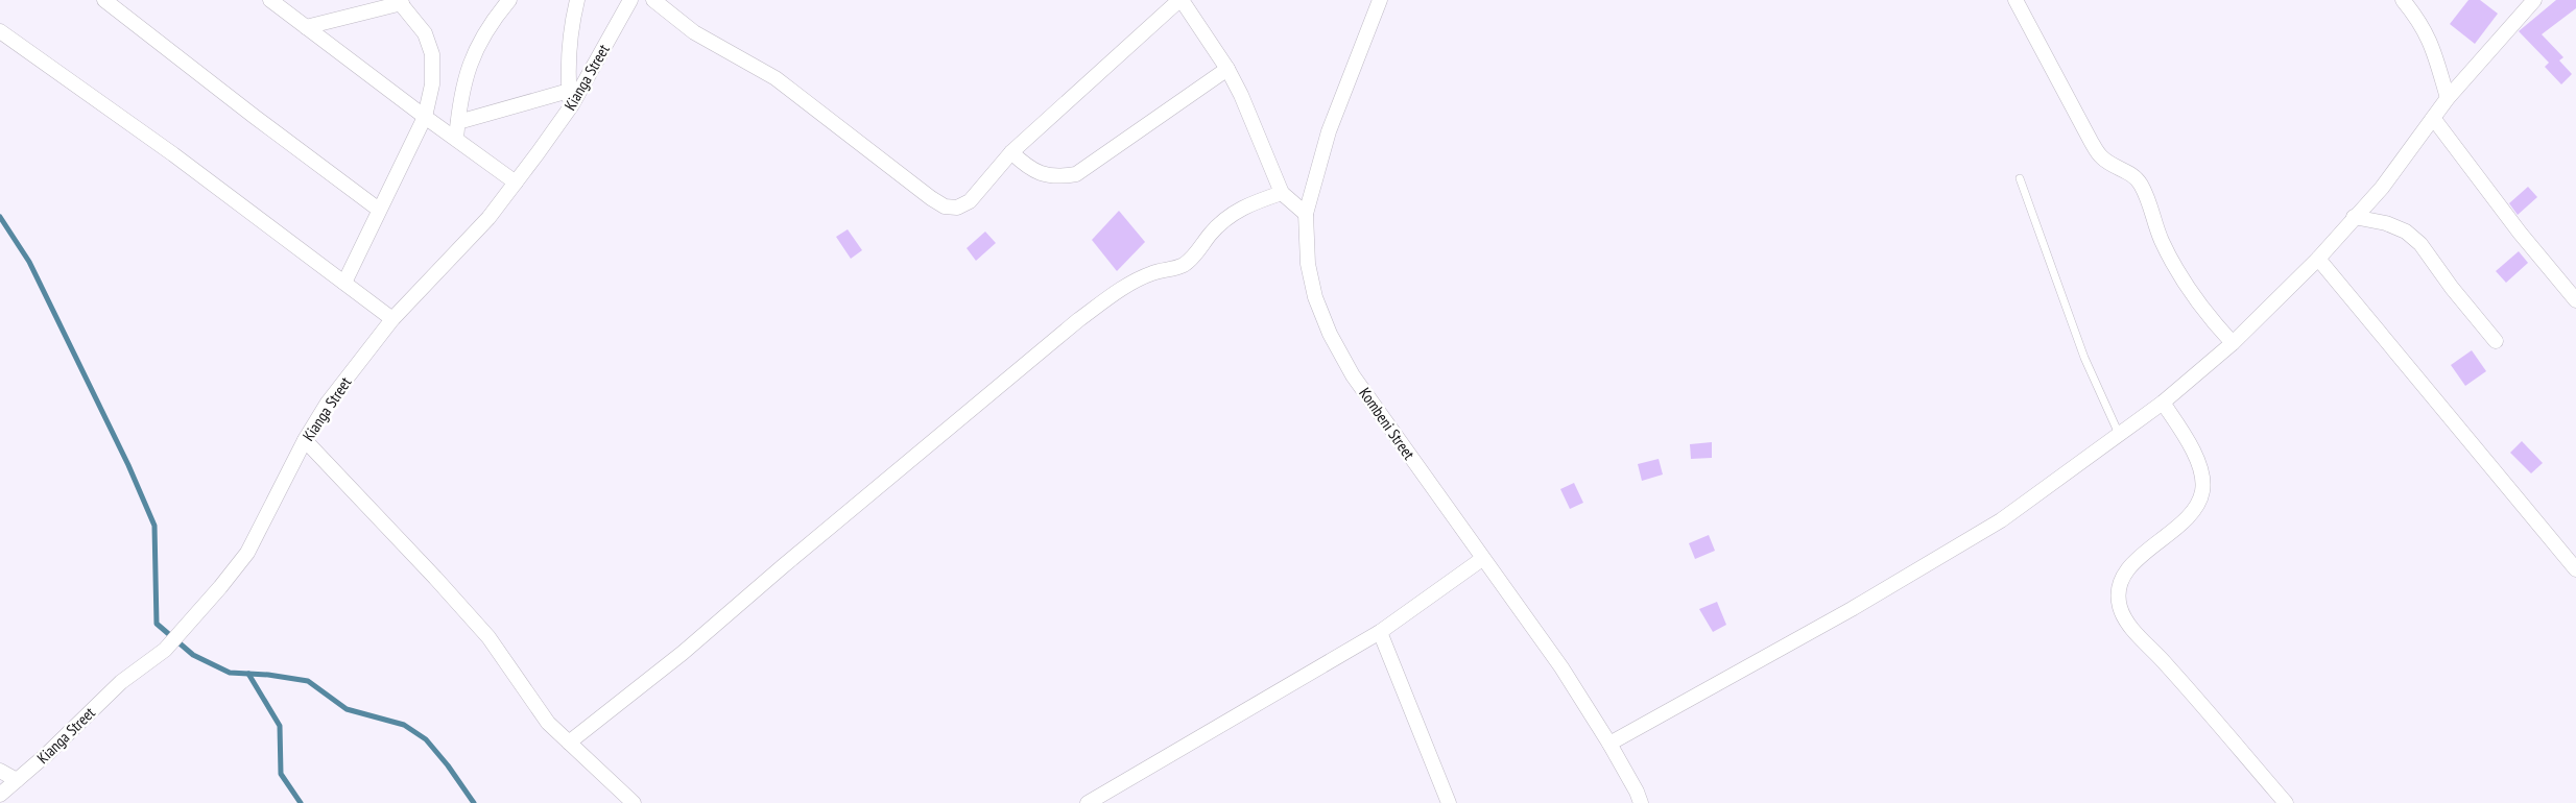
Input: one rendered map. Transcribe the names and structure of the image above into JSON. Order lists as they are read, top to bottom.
{
  "streets": {
    "street": ["Kianga Street", "Kombeni Street"]
  }
}
